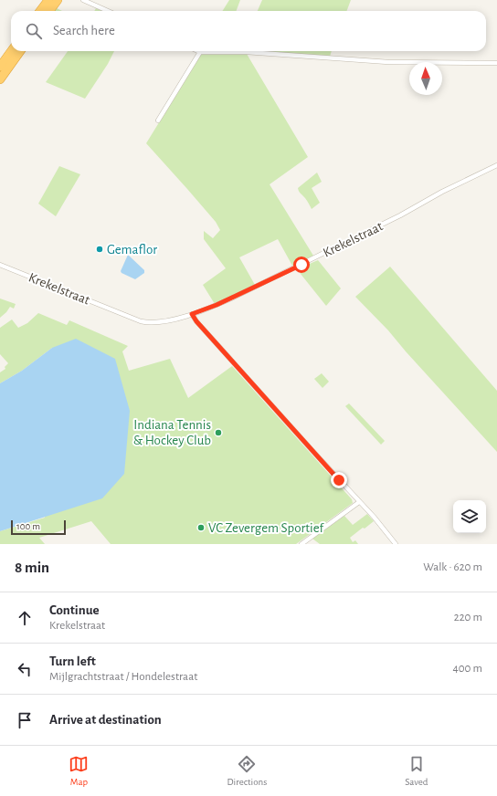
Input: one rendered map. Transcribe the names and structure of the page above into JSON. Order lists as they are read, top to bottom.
{
  "streets": {
    "street": ["Krekelstraat"]
  },
  "places": ["Gemaflor", "Indiana Tennis & Hockey Club", "VC Zevergem Sportief"],
  "scale_bar": "100 m",
  "north": "top",
  "page": {
    "search": "Search here",
    "scale": "100 m",
    "heading": ["8 min", "Walk · 620 m"],
    "list": [
      ["Continue", "Krekelstraat", "220 m"],
      ["Turn left", "Mijlgrachtstraat / Hondelestraat", "400 m"],
      "Arrive at destination"
    ],
    "nav": ["Map", "Directions", "Saved"]
  }
}
